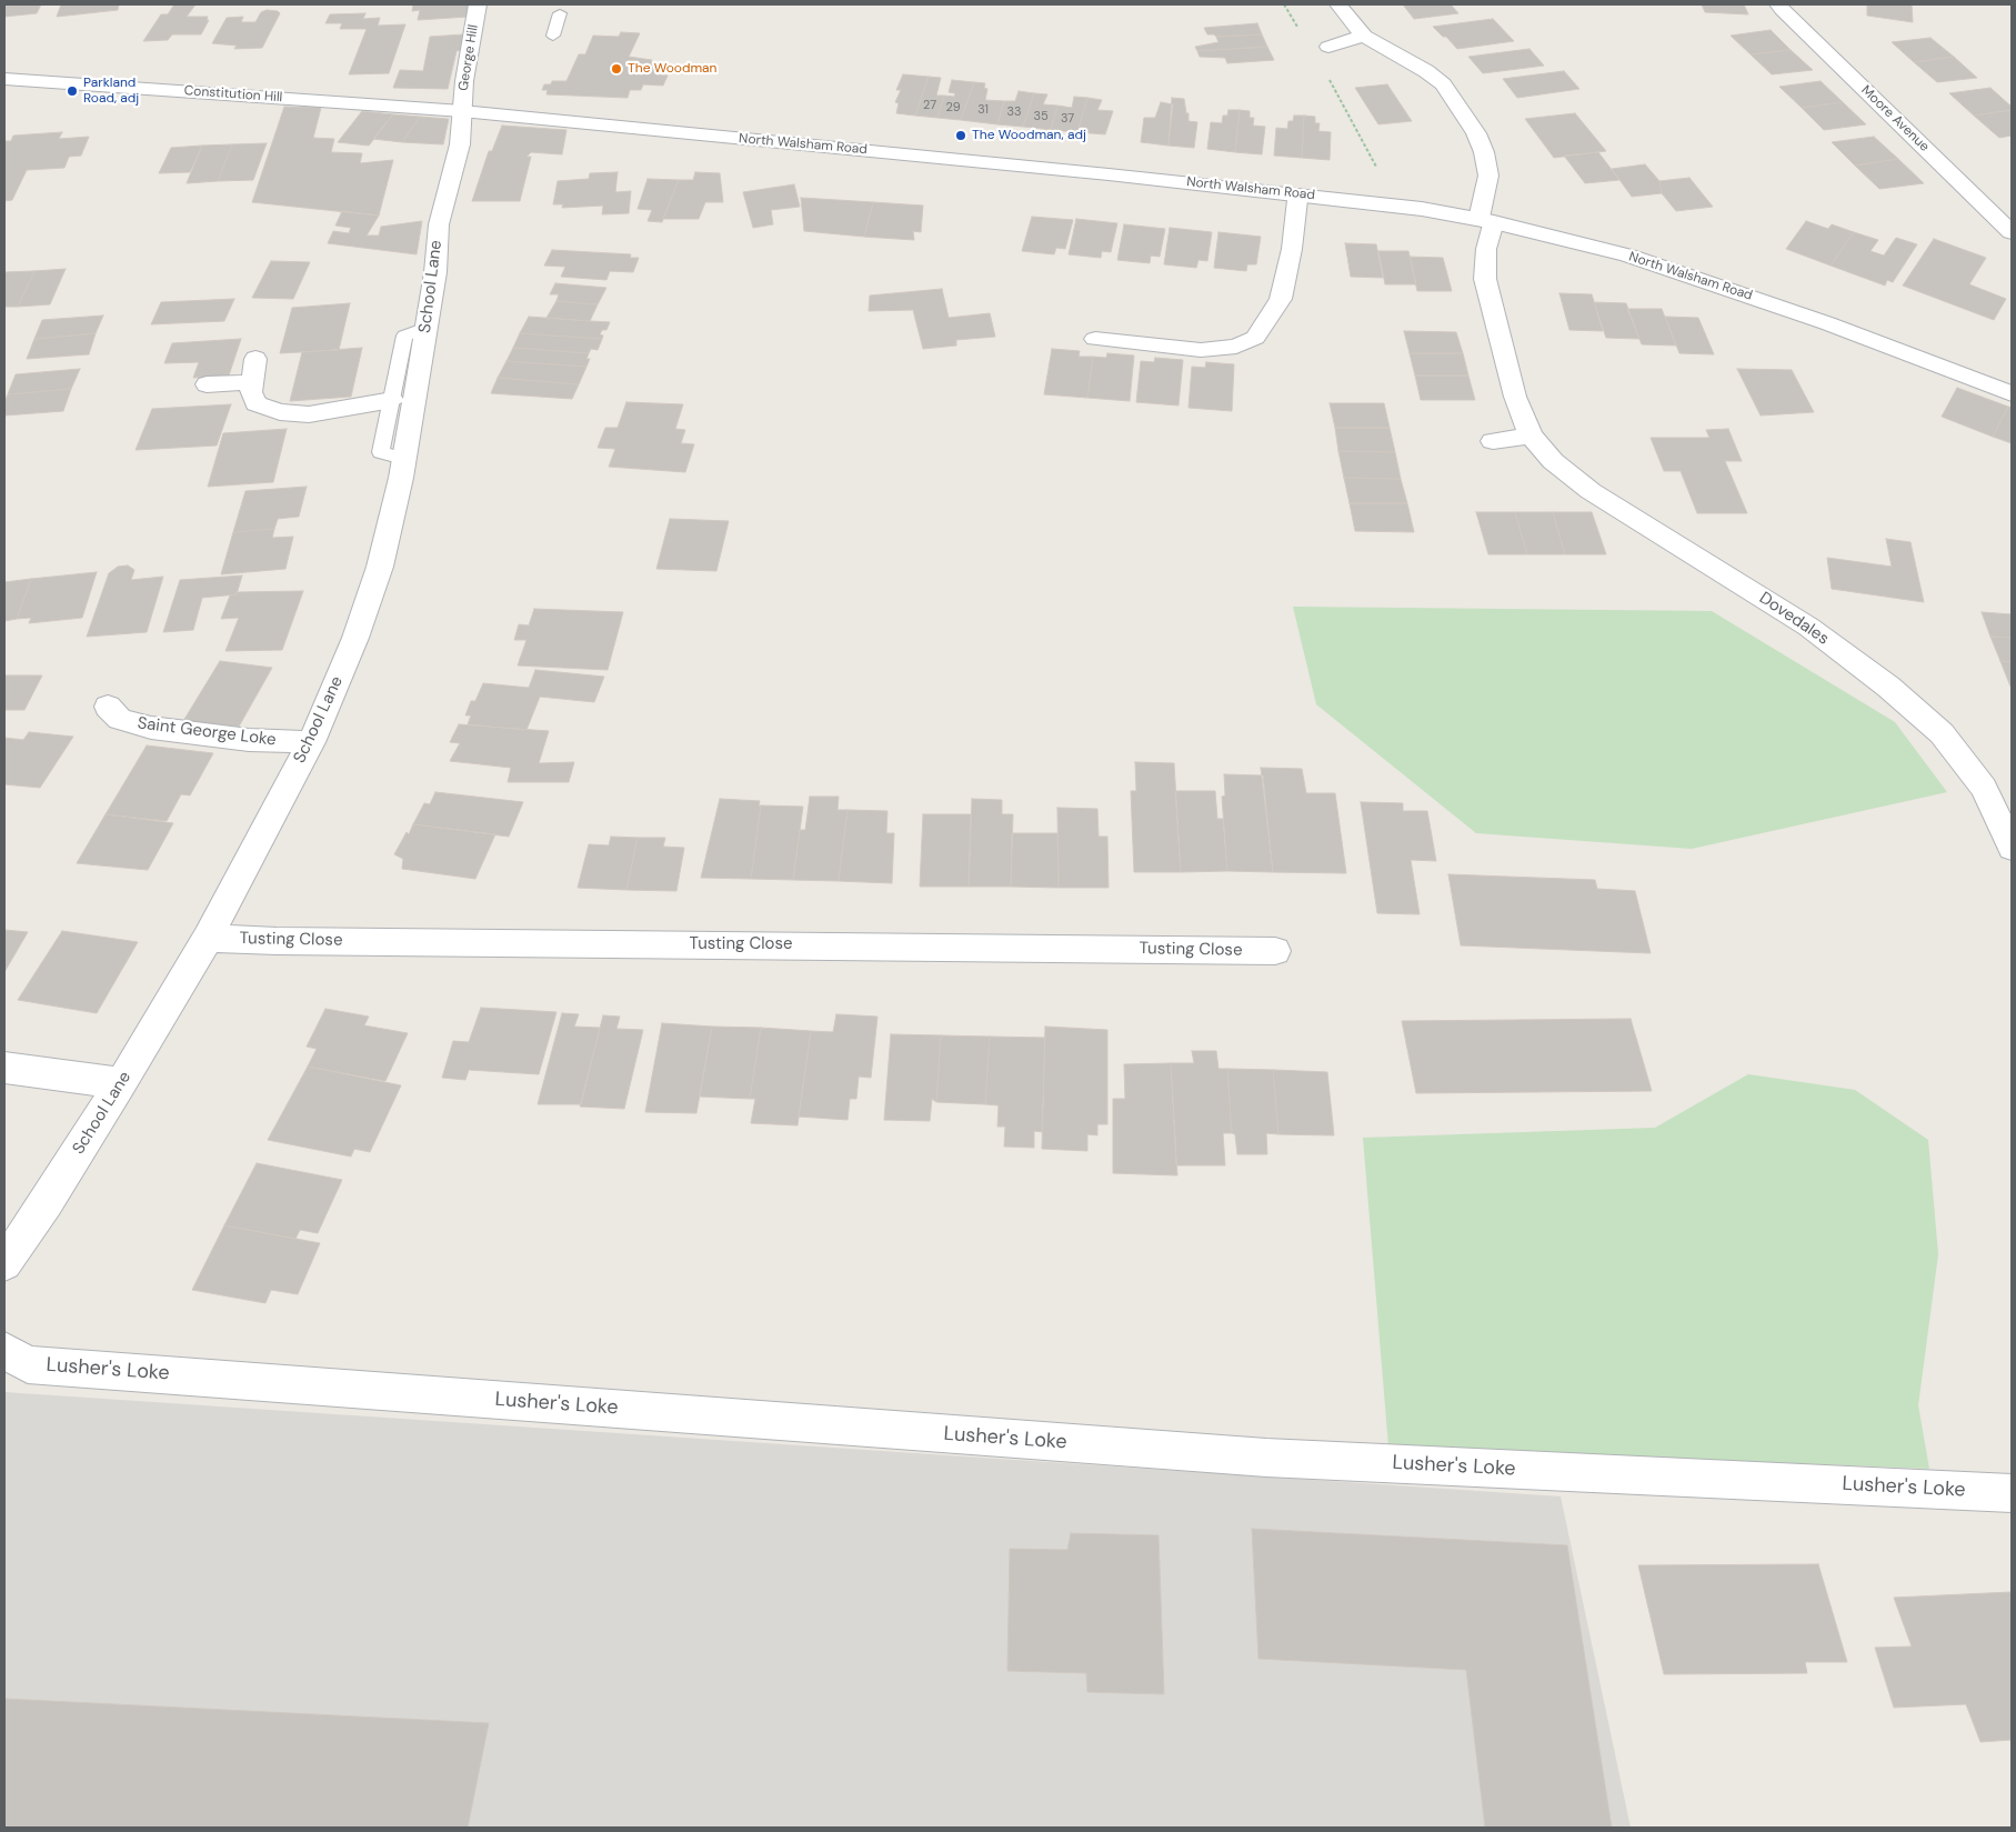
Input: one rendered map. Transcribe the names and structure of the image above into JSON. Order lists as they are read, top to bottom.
{
  "streets": {
    "street": [
      "George Hill",
      "Constitution Hill",
      "Moore Avenue",
      "North Walsham Road",
      "School Lane",
      "Dovedales",
      "Saint George Loke",
      "Tusting Close",
      "Lusher's Loke"
    ]
  },
  "crossings": [
    ["George Hill", "Constitution Hill"],
    ["George Hill", "North Walsham Road"],
    ["George Hill", "School Lane"],
    ["Constitution Hill", "North Walsham Road"],
    ["Constitution Hill", "School Lane"],
    ["North Walsham Road", "School Lane"],
    ["North Walsham Road", "Dovedales"],
    ["School Lane", "Saint George Loke"],
    ["School Lane", "Tusting Close"]
  ],
  "places": ["The Woodman", "Parkland Road, adj", "The Woodman, adj"],
  "house_numbers": [
    "27",
    "29",
    "31",
    "33",
    "35",
    "37"
  ]
}
